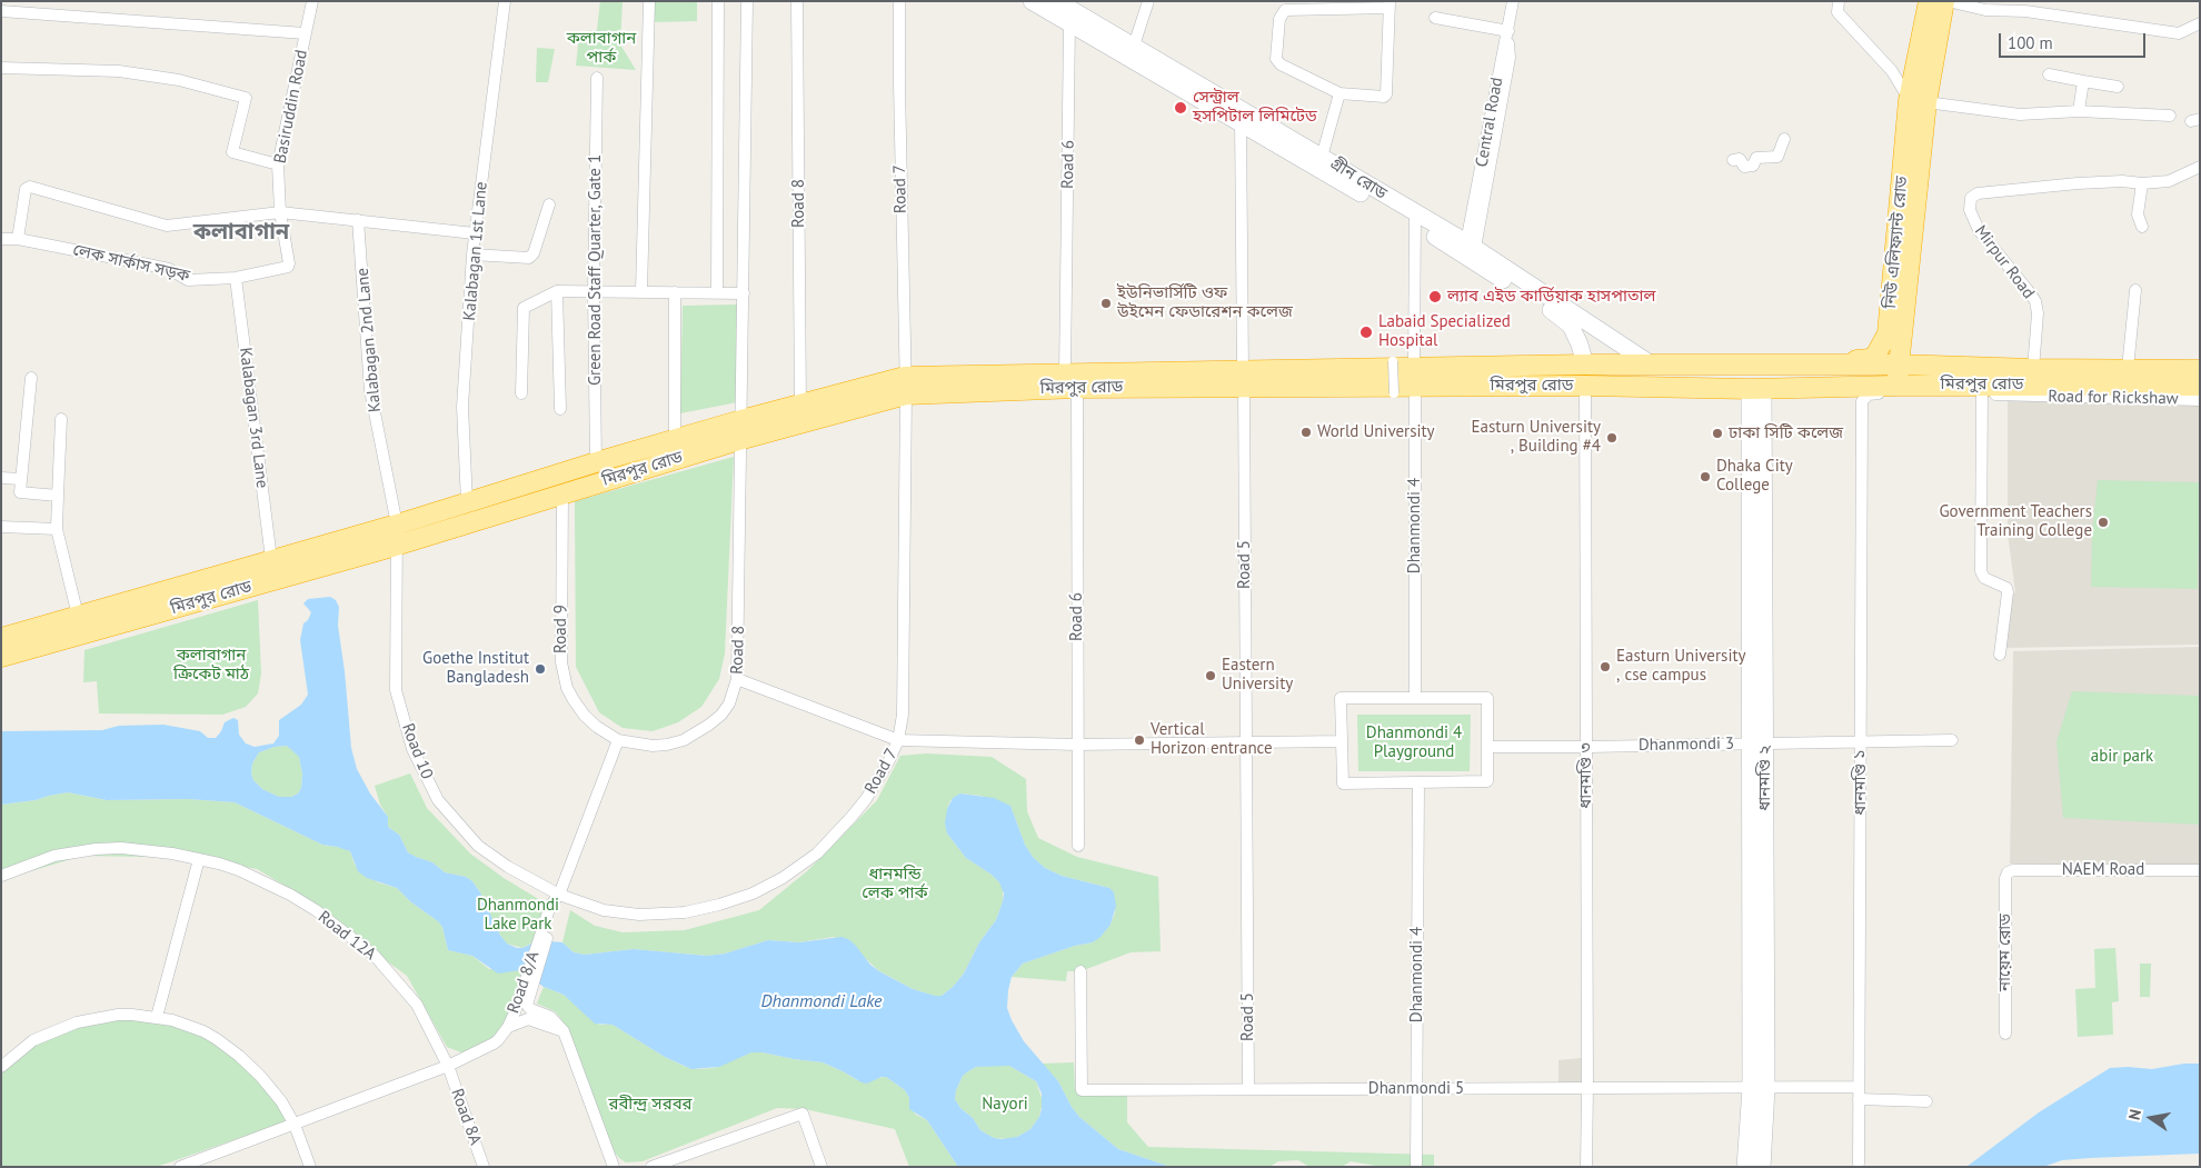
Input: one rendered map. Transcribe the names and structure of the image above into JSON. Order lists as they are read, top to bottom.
{
  "streets": {
    "highway": ["নিউ এলিফ্যান্ট রোড", "মিরপুর রোড"],
    "main road": ["গ্রীন রোড", "ধানমণ্ডি ২"],
    "street": [
      "Basiruddin Road",
      "Central Road",
      "Road 6",
      "Road 7",
      "Road 8",
      "Kalabagan 1st Lane",
      "Mirpur Road",
      "লেক সার্কাস সড়ক",
      "Green Road Staff Quarter, Gate 1",
      "Kalabagan 2nd Lane",
      "Road for Rickshaw",
      "Kalabagan 3rd Lane",
      "Dhanmondi 4",
      "Road 5",
      "Road 9",
      "Dhanmondi 3",
      "Road 10",
      "ধানমণ্ডি ৩",
      "ধানমণ্ডি ১",
      "NAEM Road",
      "Road 12A",
      "নায়েম রোড",
      "Road 8/A",
      "Dhanmondi 5",
      "Road 8A"
    ]
  },
  "crossings": [
    ["Basiruddin Road", "লেক সার্কাস সড়ক"],
    ["Central Road", "গ্রীন রোড"],
    ["Road 6", "গ্রীন রোড"],
    ["Road 6", "মিরপুর রোড"],
    ["গ্রীন রোড", "মিরপুর রোড"],
    ["গ্রীন রোড", "Dhanmondi 4"],
    ["গ্রীন রোড", "Road 5"],
    ["Road 7", "মিরপুর রোড"],
    ["Road 7", "Road 10"],
    ["Road 7", "Road 8/A"],
    ["Road 8", "মিরপুর রোড"],
    ["Road 8", "Road 9"],
    ["নিউ এলিফ্যান্ট রোড", "মিরপুর রোড"],
    ["Kalabagan 1st Lane", "মিরপুর রোড"],
    ["Mirpur Road", "মিরপুর রোড"],
    ["লেক সার্কাস সড়ক", "Kalabagan 3rd Lane"],
    ["Green Road Staff Quarter, Gate 1", "মিরপুর রোড"],
    ["Kalabagan 2nd Lane", "মিরপুর রোড"],
    ["Kalabagan 2nd Lane", "Road 10"],
    ["মিরপুর রোড", "Road for Rickshaw"],
    ["মিরপুর রোড", "Kalabagan 3rd Lane"],
    ["মিরপুর রোড", "Dhanmondi 4"],
    ["মিরপুর রোড", "Road 5"],
    ["মিরপুর রোড", "Road 9"],
    ["মিরপুর রোড", "Road 10"],
    ["মিরপুর রোড", "ধানমণ্ডি ৩"],
    ["মিরপুর রোড", "ধানমণ্ডি ২"],
    ["Road for Rickshaw", "ধানমণ্ডি ১"],
    ["Dhanmondi 4", "Dhanmondi 5"],
    ["Road 5", "Dhanmondi 5"],
    ["Dhanmondi 3", "ধানমণ্ডি ৩"],
    ["Dhanmondi 3", "ধানমণ্ডি ২"],
    ["Dhanmondi 3", "ধানমণ্ডি ১"],
    ["Road 10", "Road 8/A"],
    ["ধানমণ্ডি ৩", "Dhanmondi 5"],
    ["ধানমণ্ডি ২", "Dhanmondi 5"],
    ["NAEM Road", "নায়েম রোড"],
    ["Road 12A", "Road 8/A"],
    ["Road 12A", "Road 8A"],
    ["Road 8/A", "Road 8A"]
  ],
  "districts": ["কলাবাগান"],
  "water": ["Dhanmondi Lake"],
  "parks": [
    "কলাবাগান পার্ক",
    "কলাবাগান ক্রিকেট মাঠ",
    "Dhanmondi 4 Playground",
    "abir park",
    "ধানমন্ডি লেক পার্ক",
    "Dhanmondi Lake Park",
    "রবীন্দ্র সরবর",
    "Nayori"
  ],
  "places": [
    "সেন্ট্রাল হসপিটাল লিমিটেড",
    "ল্যাব এইড কার্ডিয়াক হাসপাতাল",
    "ইউনিভার্সিটি ওফ উইমেন ফেডারেশন কলেজ",
    "Labaid Specialized Hospital",
    "World University",
    "ঢাকা সিটি কলেজ",
    "Easturn University , Building #4",
    "Dhaka City College",
    "Government Teachers Training College",
    "Easturn University , cse campus",
    "Goethe Institut Bangladesh",
    "Eastern University",
    "Vertical Horizon entrance"
  ],
  "scale_bar": "100 m",
  "north": "left"
}
